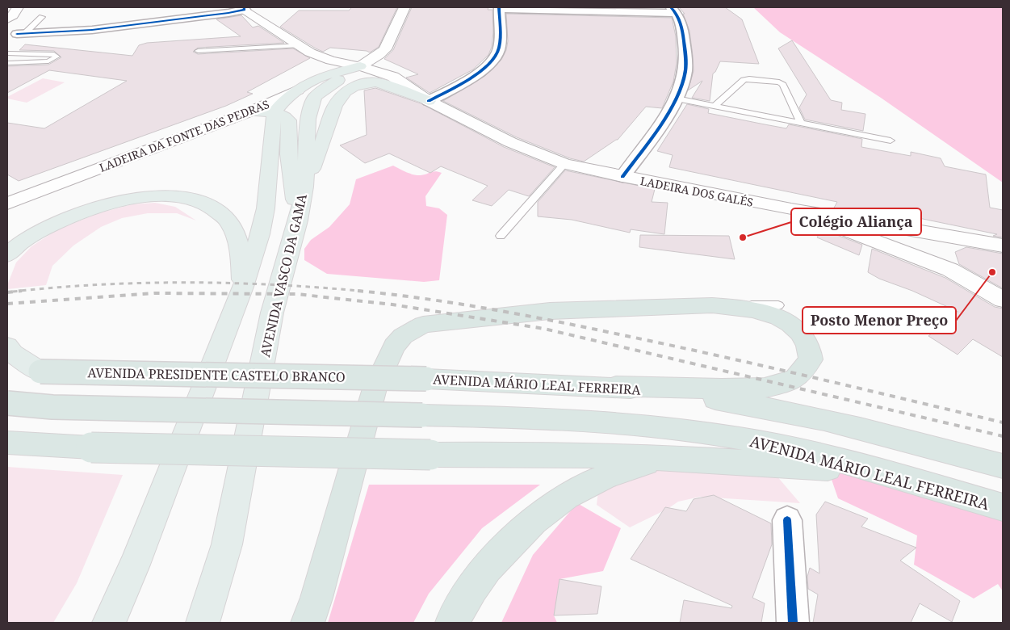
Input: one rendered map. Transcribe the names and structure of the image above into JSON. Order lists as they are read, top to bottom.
{
  "streets": {
    "highway": ["AVENIDA PRESIDENTE CASTELO BRANCO", "AVENIDA MÁRIO LEAL FERREIRA"],
    "main road": ["LADEIRA DA FONTE DAS PEDRAS", "LADEIRA DOS GALÉS", "AVENIDA VASCO DA GAMA"]
  },
  "crossings": [
    ["LADEIRA DA FONTE DAS PEDRAS", "LADEIRA DOS GALÉS"],
    ["LADEIRA DA FONTE DAS PEDRAS", "AVENIDA VASCO DA GAMA"],
    ["LADEIRA DOS GALÉS", "AVENIDA VASCO DA GAMA"],
    ["AVENIDA PRESIDENTE CASTELO BRANCO", "AVENIDA MÁRIO LEAL FERREIRA"]
  ],
  "places": ["Colégio Aliança", "Posto Menor Preço"]
}
